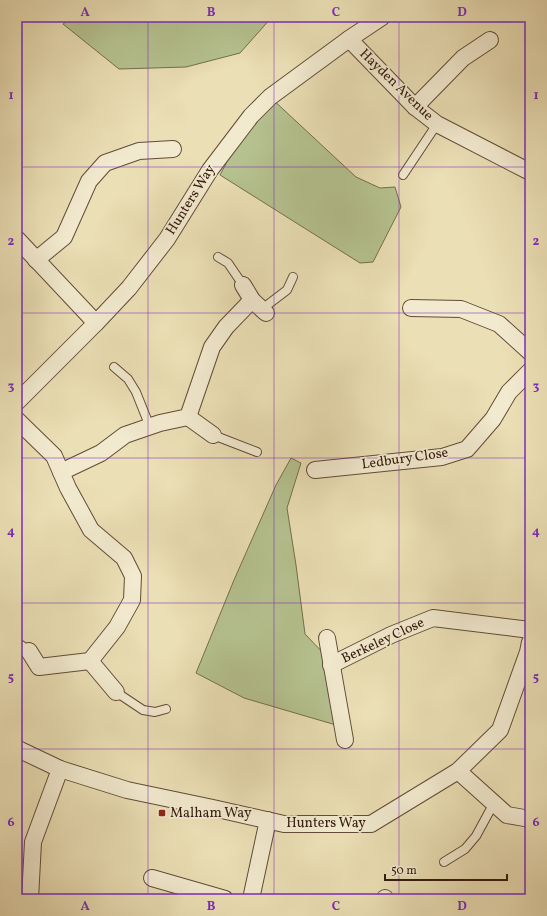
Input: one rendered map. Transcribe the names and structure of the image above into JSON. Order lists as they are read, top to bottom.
{
  "streets": {
    "street": [
      "Hayden Avenue",
      "Hunters Way",
      "Ledbury Close",
      "Berkeley Close"
    ]
  },
  "crossings": [
    ["Hayden Avenue", "Hunters Way"]
  ],
  "places": {
    "transit": ["Malham Way"]
  },
  "scale_bar": "50 m",
  "grid": {
    "columns": [
      "A",
      "B",
      "C",
      "D"
    ],
    "rows": [
      "1",
      "2",
      "3",
      "4",
      "5",
      "6"
    ]
  }
}
